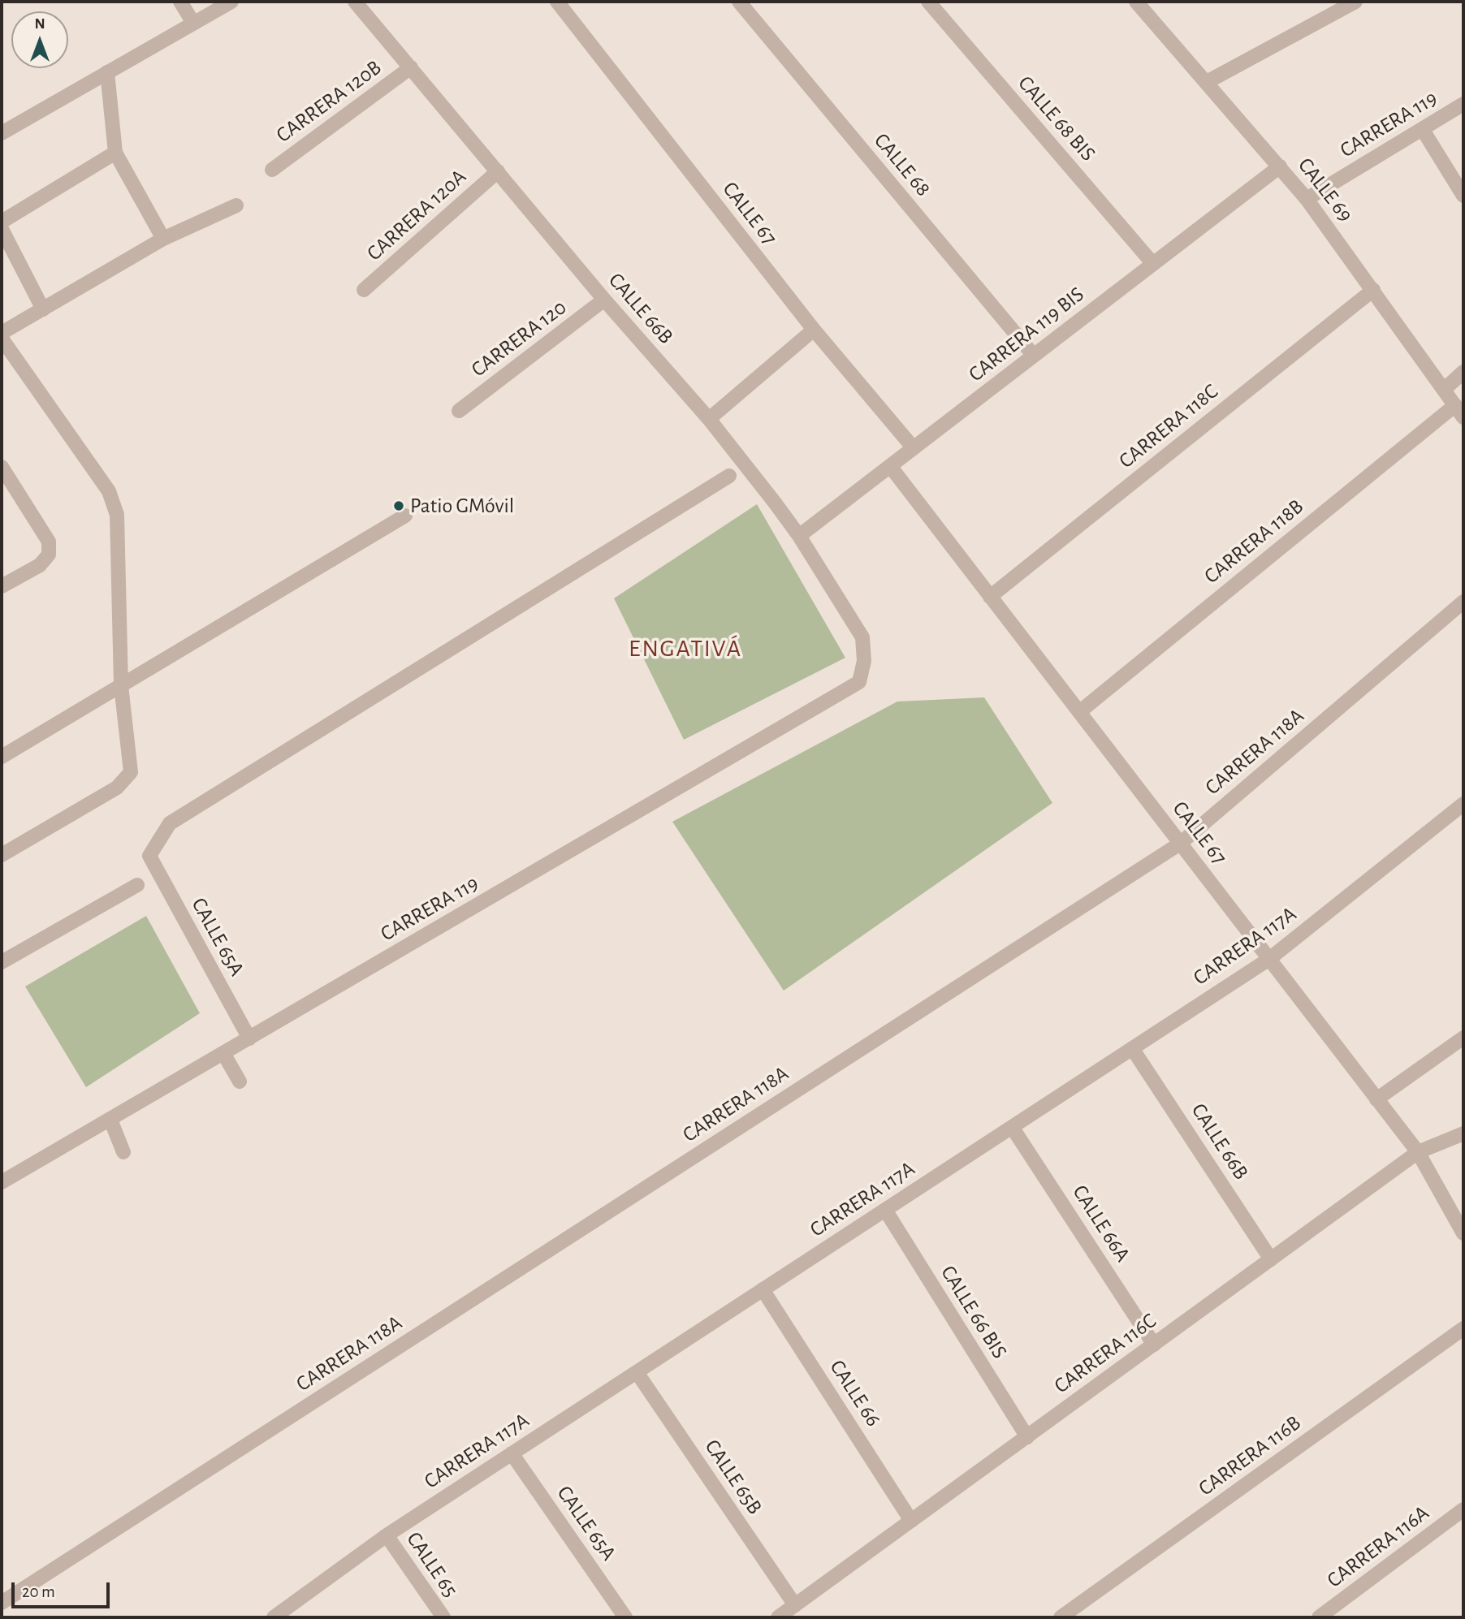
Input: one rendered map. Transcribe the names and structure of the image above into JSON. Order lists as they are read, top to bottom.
{
  "streets": {
    "street": [
      "CARRERA 120B",
      "CALLE 68 BIS",
      "CARRERA 119",
      "CALLE 68",
      "CALLE 69",
      "CALLE 67",
      "CARRERA 120A",
      "CALLE 66B",
      "CARRERA 119 BIS",
      "CARRERA 120",
      "CARRERA 118C",
      "CARRERA 118B",
      "CARRERA 118A",
      "CALLE 65A",
      "CARRERA 117A",
      "CALLE 66A",
      "CALLE 66 BIS",
      "CARRERA 116C",
      "CALLE 66",
      "CARRERA 116B",
      "CALLE 65B",
      "CARRERA 116A",
      "CALLE 65"
    ]
  },
  "crossings": [
    ["CARRERA 120B", "CALLE 66B"],
    ["CALLE 68 BIS", "CARRERA 119 BIS"],
    ["CARRERA 119", "CALLE 69"],
    ["CARRERA 119", "CALLE 66B"],
    ["CARRERA 119", "CALLE 65A"],
    ["CALLE 68", "CARRERA 119 BIS"],
    ["CALLE 69", "CARRERA 119 BIS"],
    ["CALLE 69", "CARRERA 118C"],
    ["CALLE 69", "CARRERA 118B"],
    ["CALLE 67", "CARRERA 119 BIS"],
    ["CALLE 67", "CARRERA 118C"],
    ["CALLE 67", "CARRERA 118B"],
    ["CALLE 67", "CARRERA 118A"],
    ["CALLE 67", "CARRERA 117A"],
    ["CALLE 67", "CARRERA 116C"],
    ["CARRERA 120A", "CALLE 66B"],
    ["CALLE 66B", "CARRERA 119 BIS"],
    ["CALLE 66B", "CARRERA 120"],
    ["CALLE 66B", "CARRERA 117A"],
    ["CALLE 66B", "CARRERA 116C"],
    ["CALLE 65A", "CARRERA 117A"],
    ["CARRERA 117A", "CALLE 66A"],
    ["CARRERA 117A", "CALLE 66 BIS"],
    ["CARRERA 117A", "CALLE 66"],
    ["CARRERA 117A", "CALLE 65B"],
    ["CARRERA 117A", "CALLE 65"],
    ["CALLE 66A", "CARRERA 116C"],
    ["CALLE 66 BIS", "CARRERA 116C"],
    ["CARRERA 116C", "CALLE 66"],
    ["CARRERA 116C", "CALLE 65B"]
  ],
  "districts": ["ENGATIVÁ"],
  "places": ["Patio GMóvil"],
  "scale_bar": "20 m",
  "north": "top"
}
